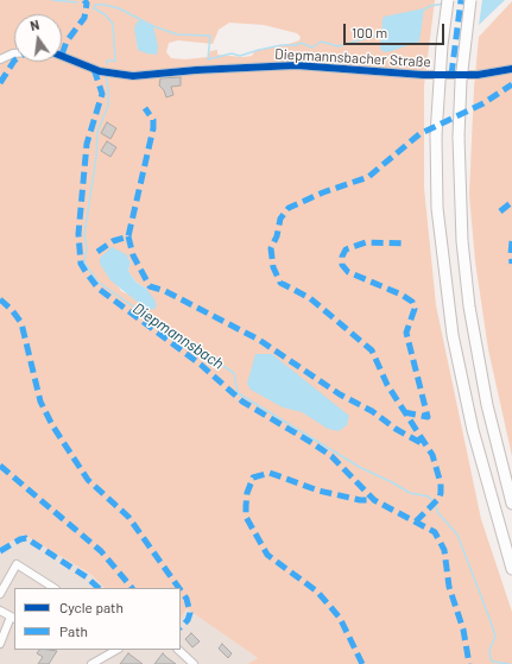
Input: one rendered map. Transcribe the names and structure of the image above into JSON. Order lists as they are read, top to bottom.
{
  "streets": {
    "street": ["Diepmannsbacher Straße"]
  },
  "water": ["Diepmannsbach"],
  "legend": ["Cycle path", "Path"],
  "scale_bar": "100 m",
  "north": "top"
}
